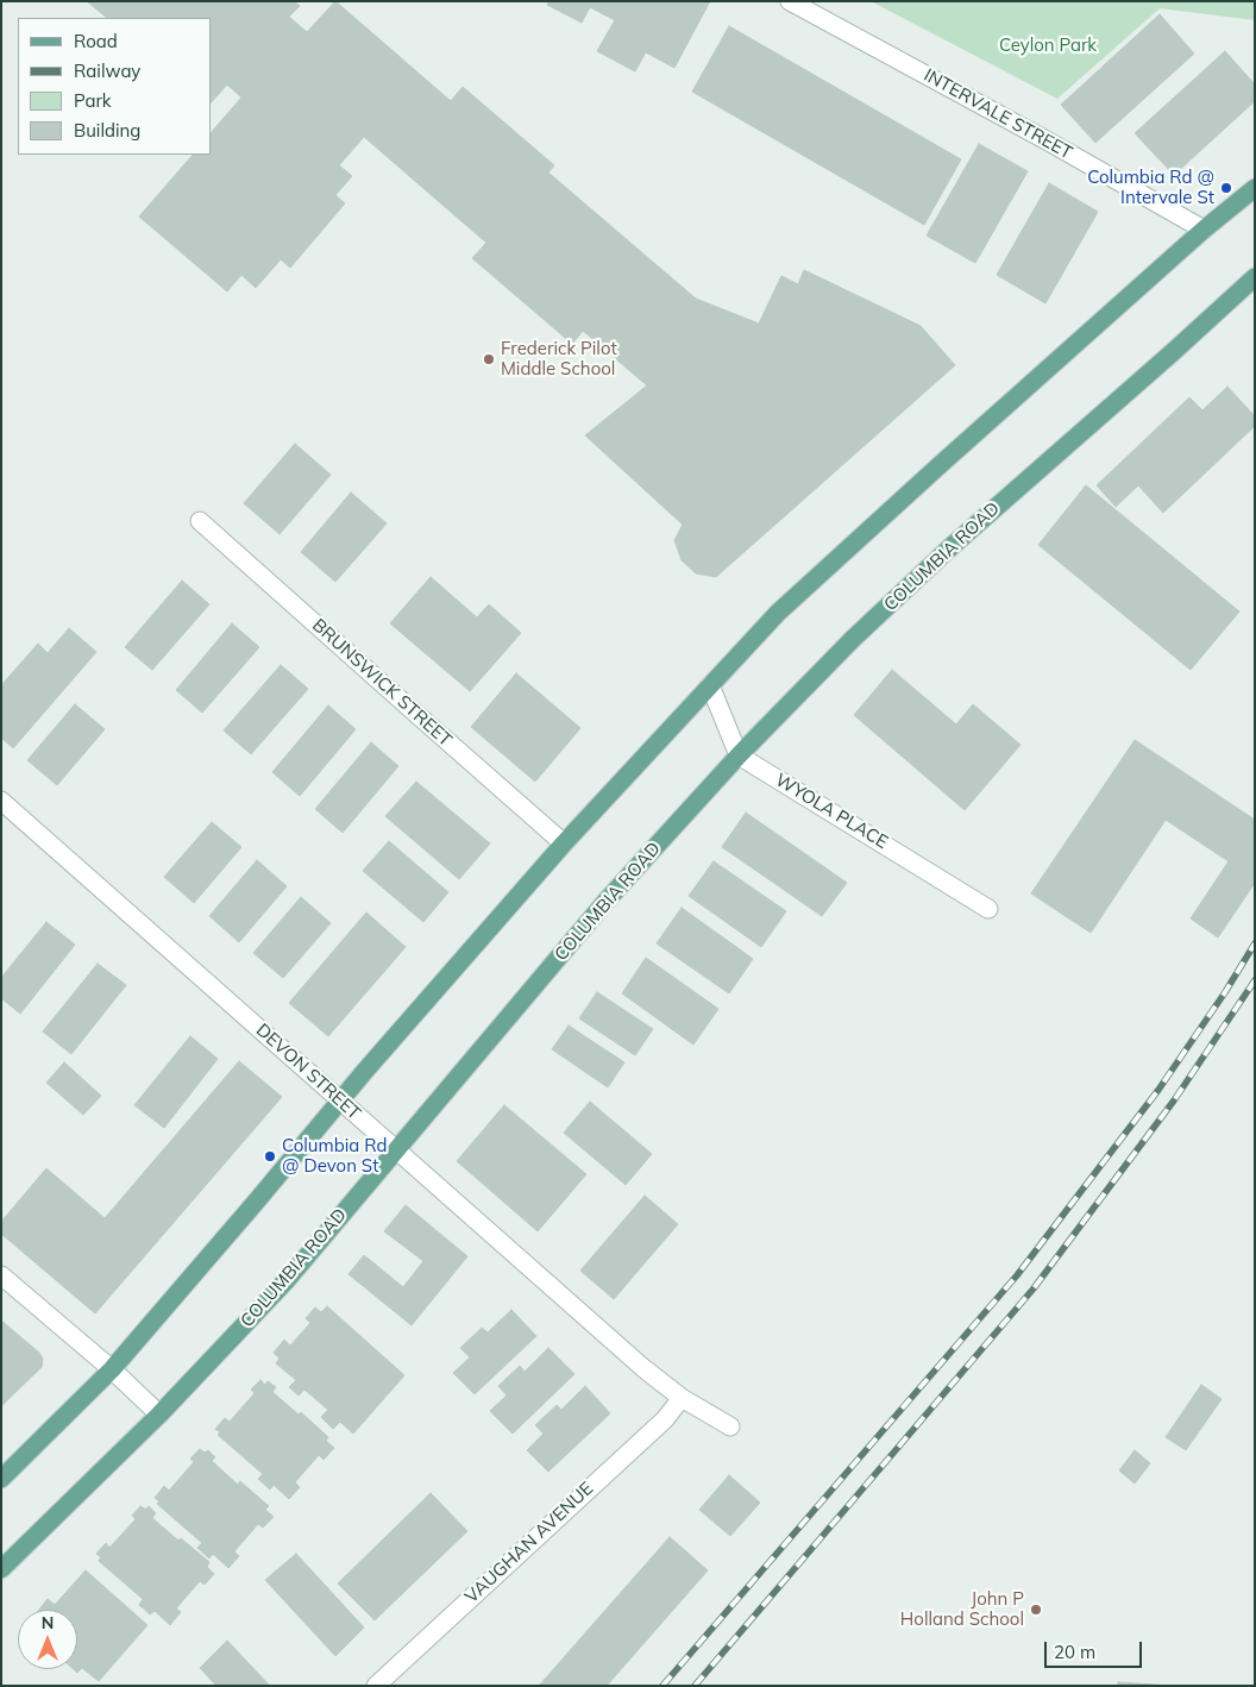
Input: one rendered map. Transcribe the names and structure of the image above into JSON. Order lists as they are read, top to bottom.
{
  "streets": {
    "main road": ["COLUMBIA ROAD"],
    "street": [
      "INTERVALE STREET",
      "BRUNSWICK STREET",
      "WYOLA PLACE",
      "DEVON STREET",
      "VAUGHAN AVENUE"
    ]
  },
  "crossings": [
    ["COLUMBIA ROAD", "WYOLA PLACE"],
    ["COLUMBIA ROAD", "DEVON STREET"],
    ["DEVON STREET", "VAUGHAN AVENUE"]
  ],
  "parks": ["Ceylon Park"],
  "places": [
    "Columbia Rd @ Intervale St",
    "Frederick Pilot Middle School",
    "Columbia Rd @ Devon St",
    "John P Holland School"
  ],
  "legend": [
    "Road",
    "Railway",
    "Park",
    "Building"
  ],
  "scale_bar": "20 m",
  "north": "top"
}
